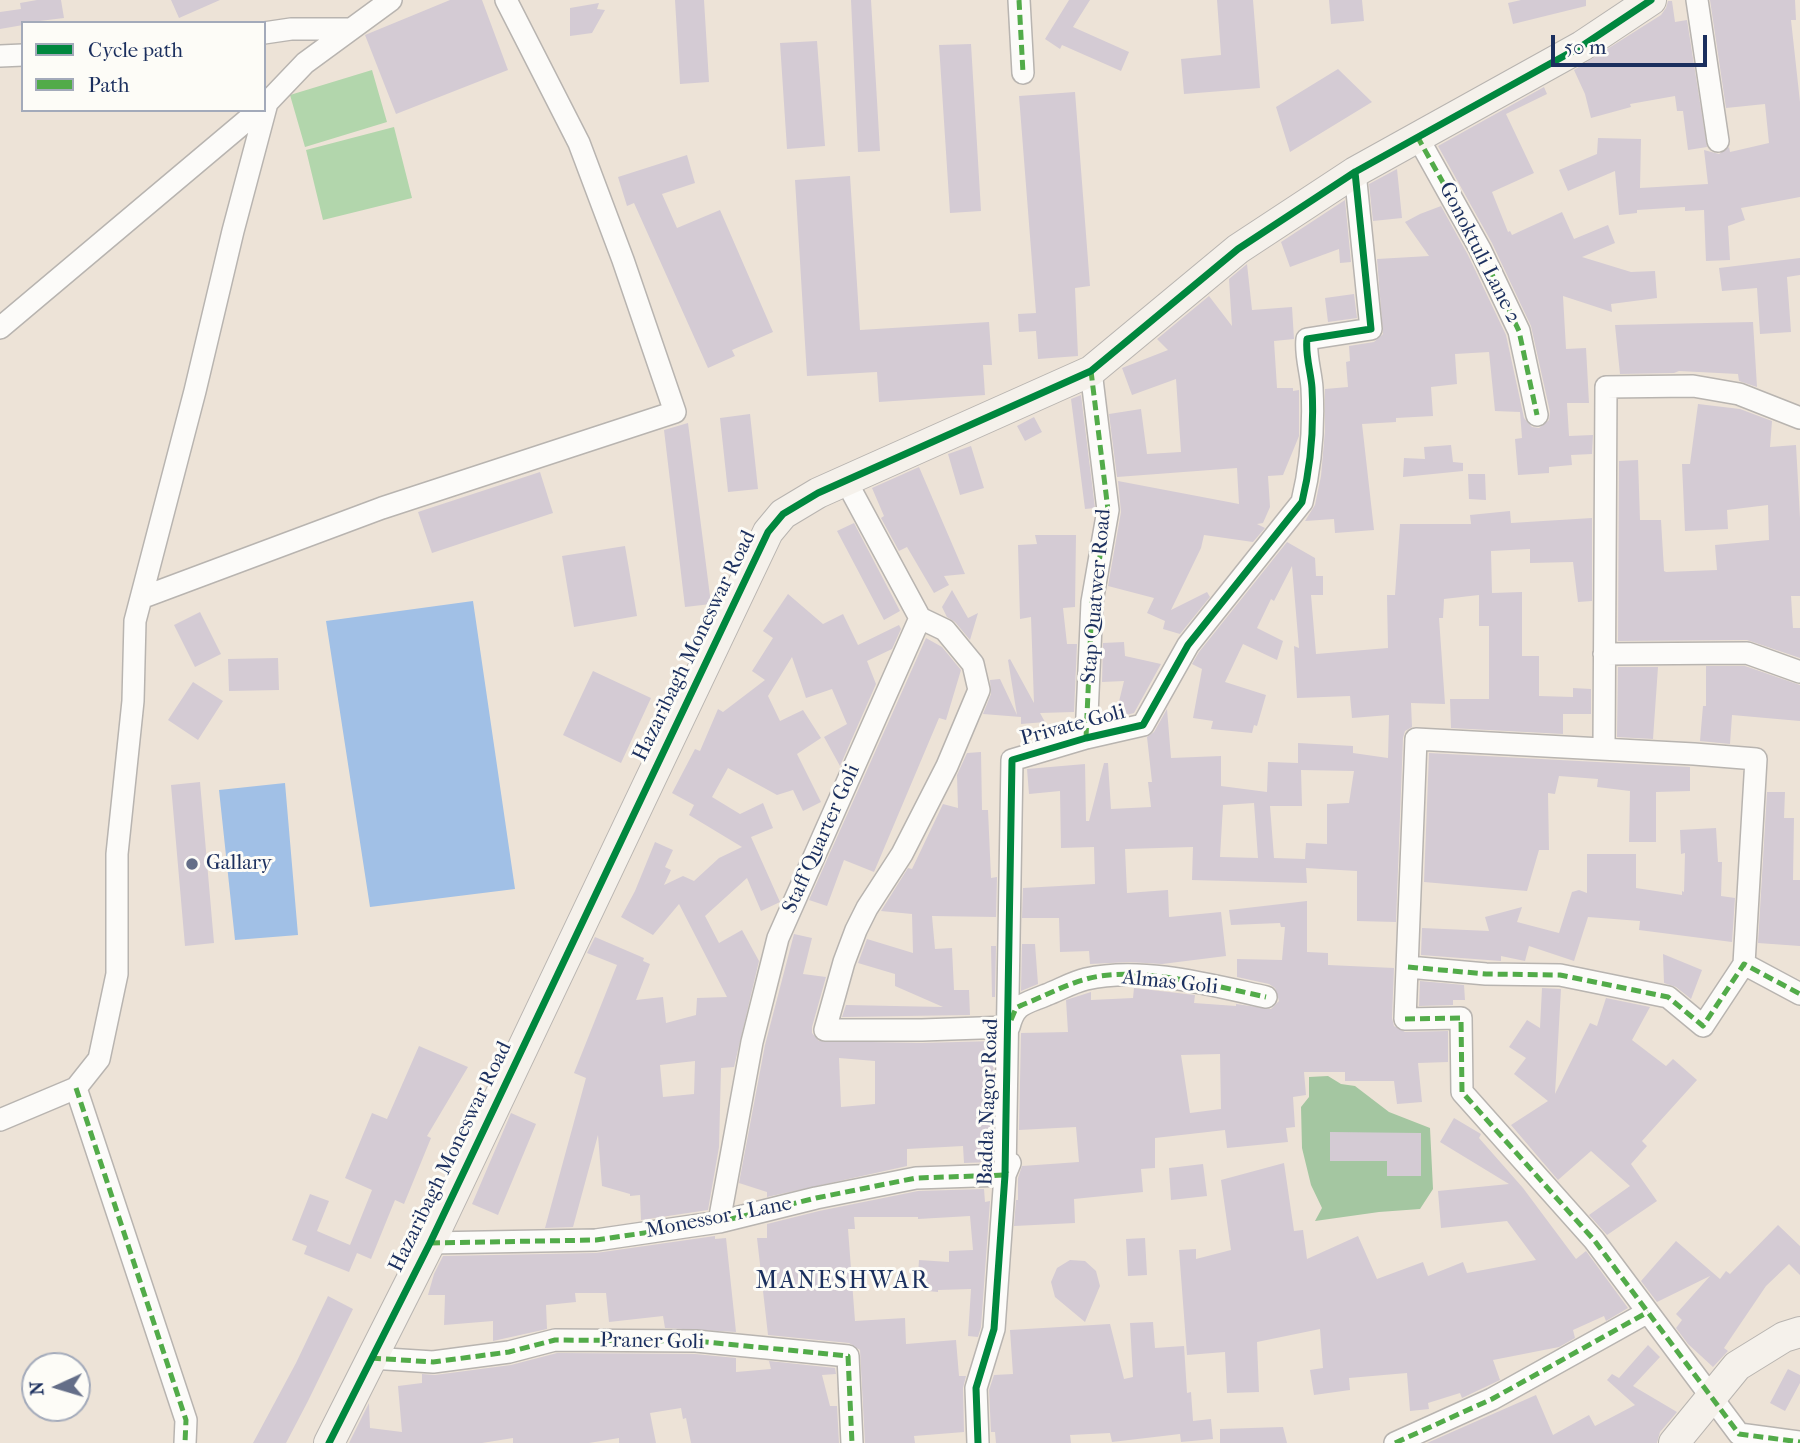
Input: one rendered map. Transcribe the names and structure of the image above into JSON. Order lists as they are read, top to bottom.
{
  "streets": {
    "street": [
      "Gonoktuli Lane 2",
      "Stap Quatwer Road",
      "Hazaribagh Moneswar Road",
      "Private Goli",
      "Staff Quarter Goli",
      "Almas Goli",
      "Badda Nagor Road",
      "Monessor 1 Lane",
      "Praner Goli"
    ]
  },
  "crossings": [
    ["Gonoktuli Lane 2", "Hazaribagh Moneswar Road"],
    ["Stap Quatwer Road", "Hazaribagh Moneswar Road"],
    ["Stap Quatwer Road", "Private Goli"],
    ["Hazaribagh Moneswar Road", "Private Goli"],
    ["Hazaribagh Moneswar Road", "Monessor 1 Lane"],
    ["Hazaribagh Moneswar Road", "Praner Goli"],
    ["Private Goli", "Badda Nagor Road"],
    ["Staff Quarter Goli", "Monessor 1 Lane"],
    ["Almas Goli", "Badda Nagor Road"],
    ["Badda Nagor Road", "Monessor 1 Lane"]
  ],
  "districts": ["MANESHWAR"],
  "places": ["Gallary"],
  "legend": ["Cycle path", "Path"],
  "scale_bar": "50 m",
  "north": "left"
}
